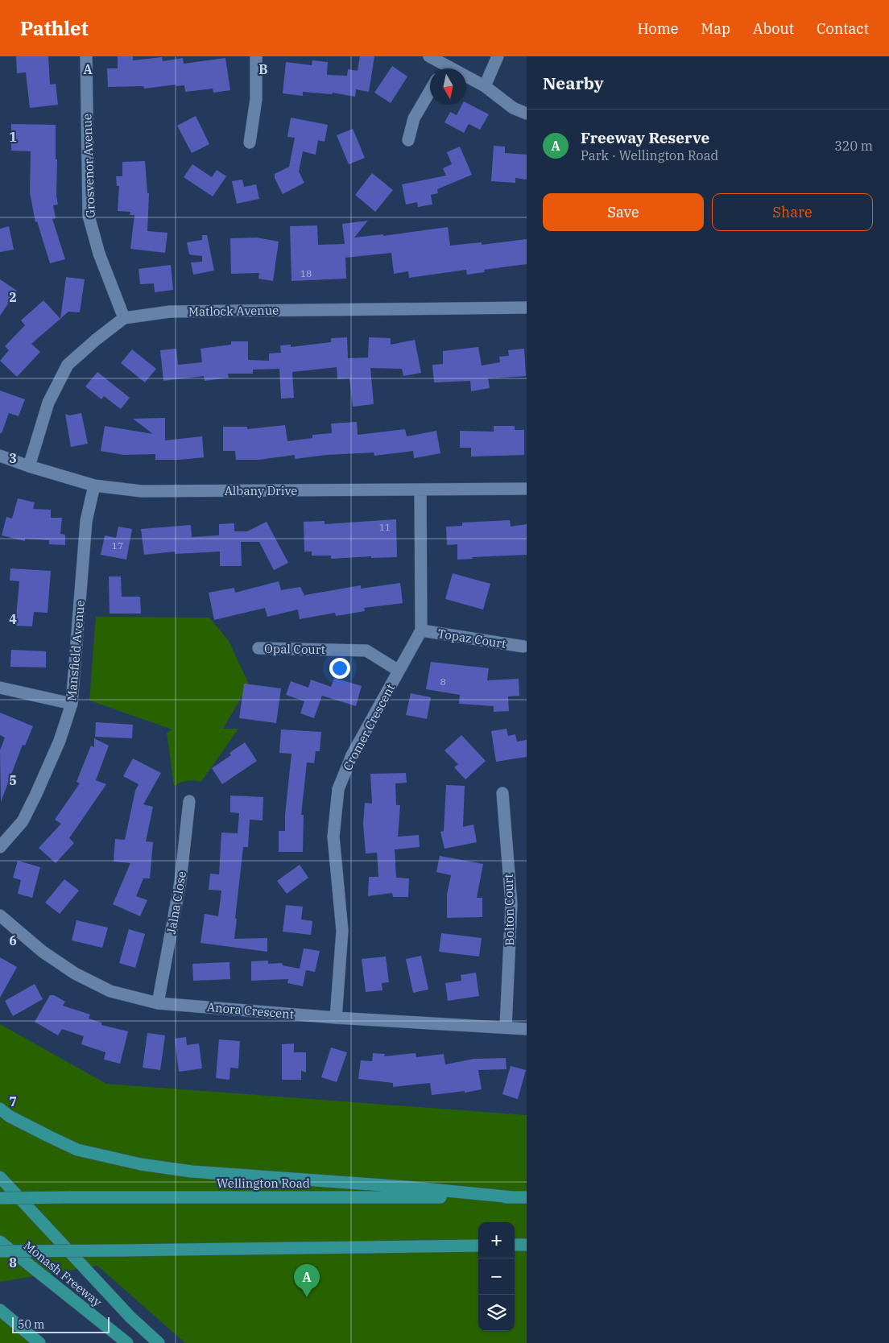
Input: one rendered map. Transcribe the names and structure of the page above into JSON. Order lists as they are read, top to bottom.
{
  "streets": {
    "highway": ["Wellington Road", "Monash Freeway"],
    "street": [
      "Grosvenor Avenue",
      "Matlock Avenue",
      "Albany Drive",
      "Topaz Court",
      "Opal Court",
      "Mansfield Avenue",
      "Cromer Crescent",
      "Jalna Close",
      "Bolton Court",
      "Anora Crescent"
    ]
  },
  "crossings": [
    ["Grosvenor Avenue", "Matlock Avenue"],
    ["Matlock Avenue", "Albany Drive"],
    ["Albany Drive", "Mansfield Avenue"],
    ["Albany Drive", "Cromer Crescent"],
    ["Topaz Court", "Cromer Crescent"],
    ["Opal Court", "Cromer Crescent"],
    ["Cromer Crescent", "Anora Crescent"],
    ["Jalna Close", "Anora Crescent"],
    ["Bolton Court", "Anora Crescent"]
  ],
  "house_numbers": [
    "18",
    "11",
    "17",
    "8"
  ],
  "scale_bar": "50 m",
  "north": "bottom",
  "page": {
    "header": "Pathlet",
    "nav": [
      "Home",
      "Map",
      "About",
      "Contact"
    ],
    "heading": "Nearby",
    "list": [
      {
        "mark": "A",
        "name": "Freeway Reserve",
        "note": "Park · Wellington Road",
        "value": "320 m"
      }
    ],
    "buttons": ["Save", "Share"],
    "map_buttons": ["+", "−"],
    "pins": "A",
    "scale": "50 m"
  },
  "grid": {
    "columns": ["A", "B"],
    "rows": [
      "1",
      "2",
      "3",
      "4",
      "5",
      "6",
      "7",
      "8"
    ]
  }
}
